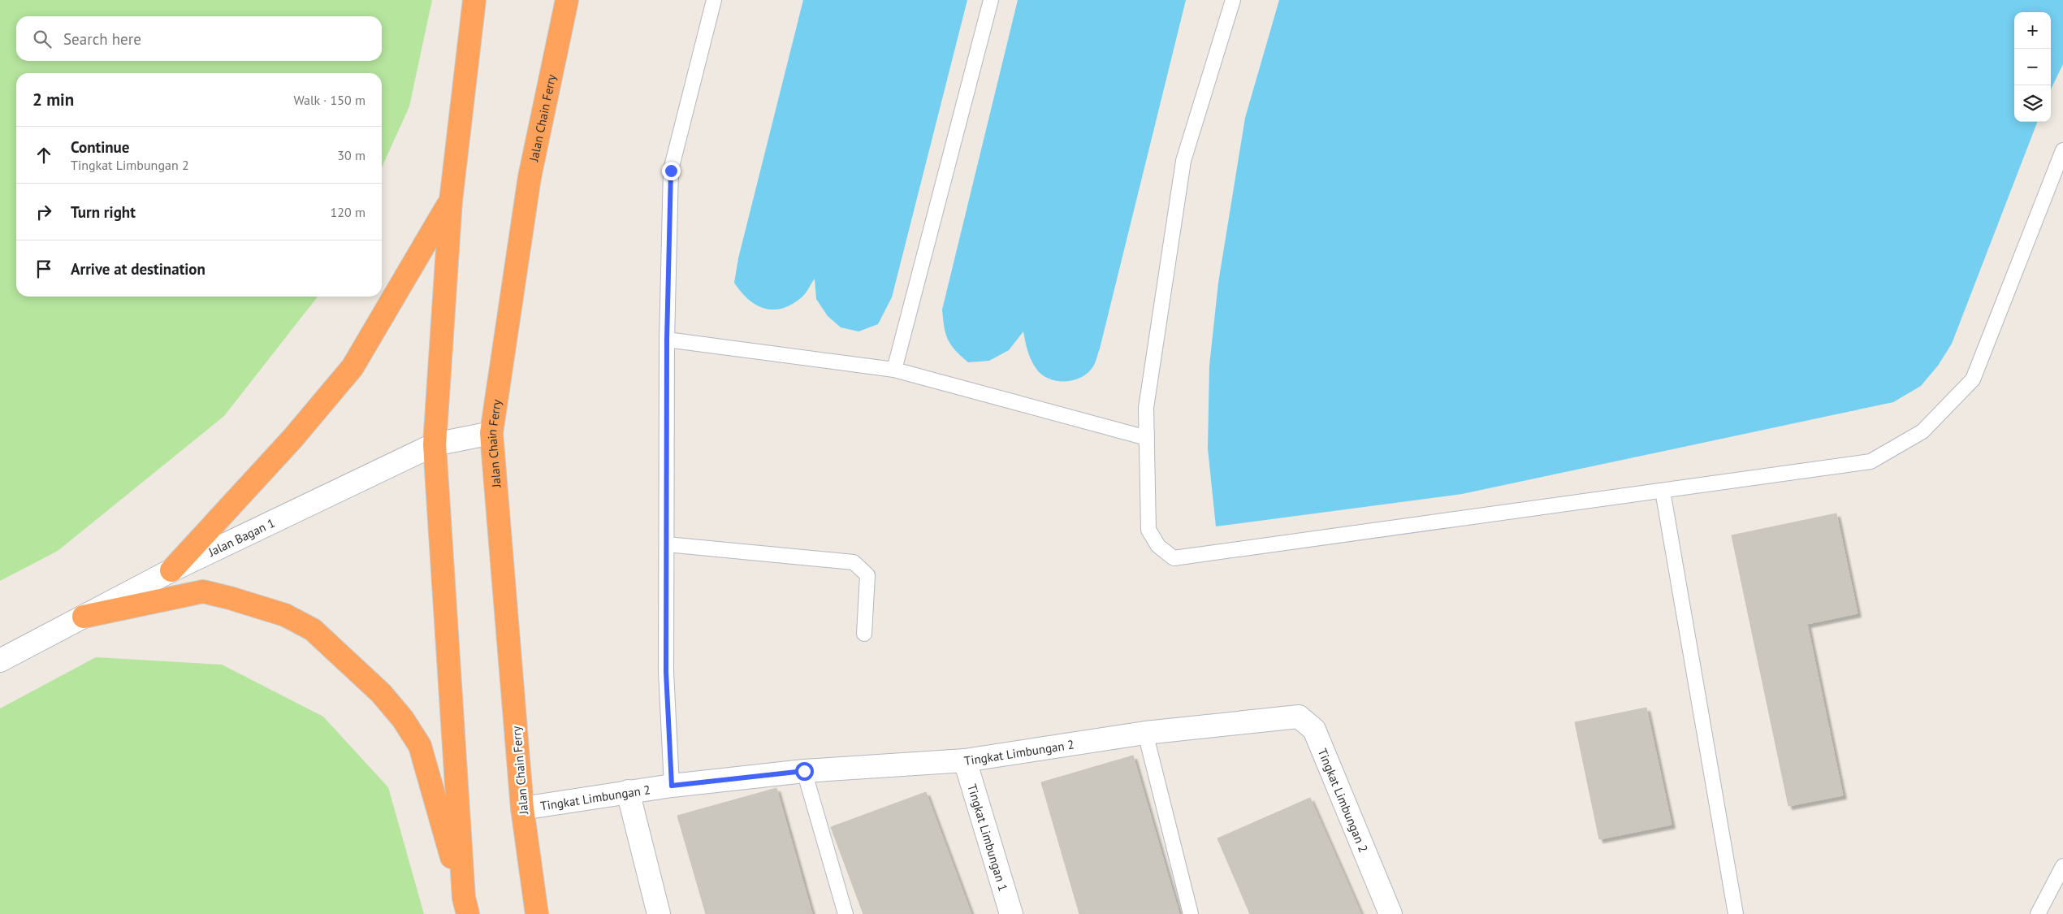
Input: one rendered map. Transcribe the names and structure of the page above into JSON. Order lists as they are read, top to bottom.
{
  "streets": {
    "highway": ["Jalan Chain Ferry"],
    "street": ["Jalan Bagan 1", "Tingkat Limbungan 2", "Tingkat Limbungan 1"]
  },
  "crossings": [
    ["Jalan Chain Ferry", "Jalan Bagan 1"],
    ["Jalan Chain Ferry", "Tingkat Limbungan 2"],
    ["Tingkat Limbungan 2", "Tingkat Limbungan 1"]
  ],
  "page": {
    "map_buttons": ["+", "−"],
    "search": "Search here",
    "heading": ["2 min", "Walk · 150 m"],
    "list": [
      ["Continue", "Tingkat Limbungan 2", "30 m"],
      ["Turn right", "120 m"],
      "Arrive at destination"
    ]
  }
}
